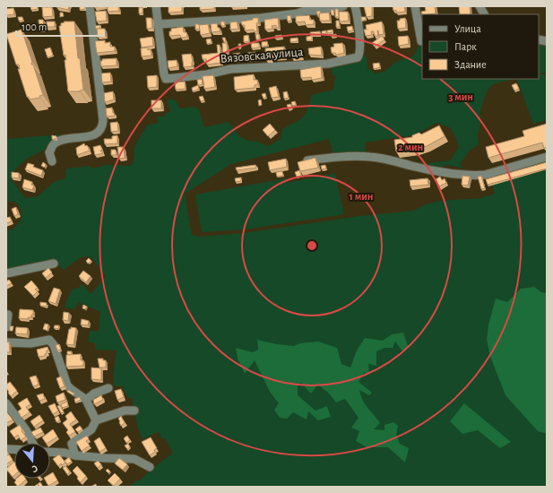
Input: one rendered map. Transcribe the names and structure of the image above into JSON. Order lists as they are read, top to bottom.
{
  "streets": {
    "street": ["Вязовская улица"]
  },
  "legend": ["Улица", "Парк", "Здание"],
  "scale_bar": "100 m",
  "north": "bottom",
  "rings": ["3 мин", "2 мин", "1 мин"]
}
